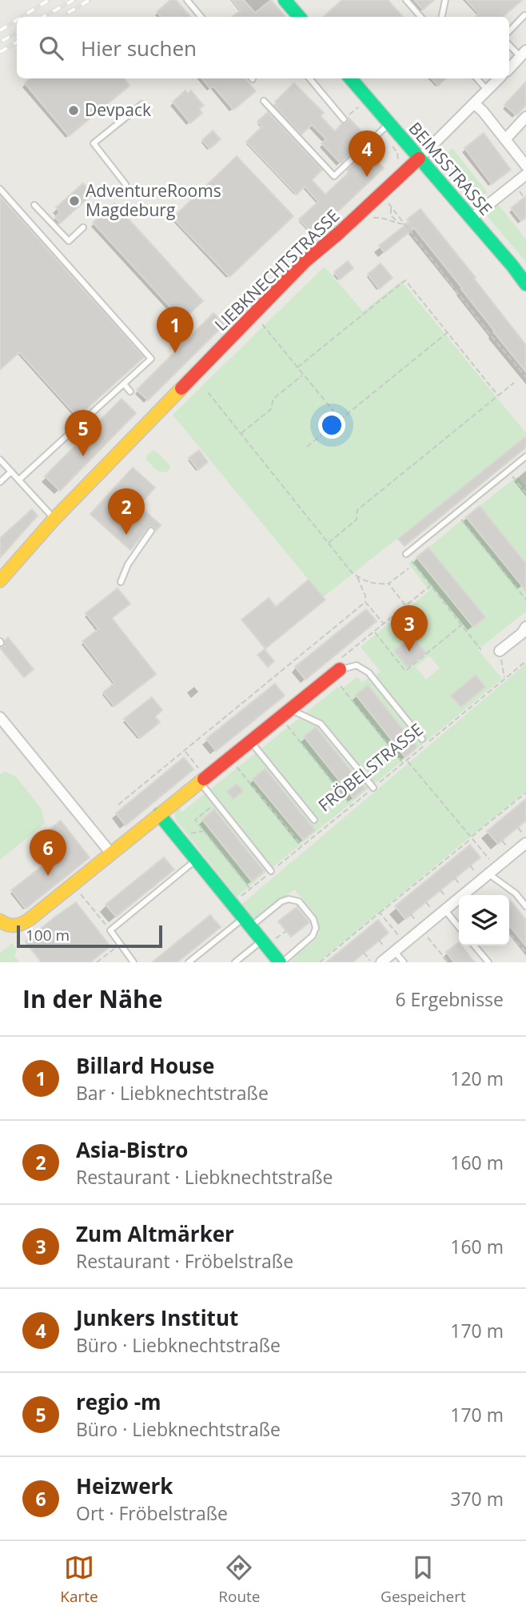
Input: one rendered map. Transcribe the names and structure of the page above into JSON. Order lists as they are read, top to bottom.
{
  "streets": {
    "street": ["BEIMSSTRASSE", "LIEBKNECHTSTRASSE"],
    "path": ["FRÖBELSTRASSE"]
  },
  "crossings": [
    ["BEIMSSTRASSE", "LIEBKNECHTSTRASSE"]
  ],
  "places": ["Devpack", "AdventureRooms Magdeburg"],
  "scale_bar": "100 m",
  "page": {
    "search": "Hier suchen",
    "pins": [
      "4",
      "1",
      "5",
      "2",
      "3",
      "6"
    ],
    "scale": "100 m",
    "heading": ["In der Nähe", "6 Ergebnisse"],
    "list": [
      {
        "mark": "1",
        "name": "Billard House",
        "note": "Bar · Liebknechtstraße",
        "value": "120 m"
      },
      {
        "mark": "2",
        "name": "Asia-Bistro",
        "note": "Restaurant · Liebknechtstraße",
        "value": "160 m"
      },
      {
        "mark": "3",
        "name": "Zum Altmärker",
        "note": "Restaurant · Fröbelstraße",
        "value": "160 m"
      },
      {
        "mark": "4",
        "name": "Junkers Institut",
        "note": "Büro · Liebknechtstraße",
        "value": "170 m"
      },
      {
        "mark": "5",
        "name": "regio -m",
        "note": "Büro · Liebknechtstraße",
        "value": "170 m"
      },
      {
        "mark": "6",
        "name": "Heizwerk",
        "note": "Ort · Fröbelstraße",
        "value": "370 m"
      }
    ],
    "nav": ["Karte", "Route", "Gespeichert"]
  }
}
